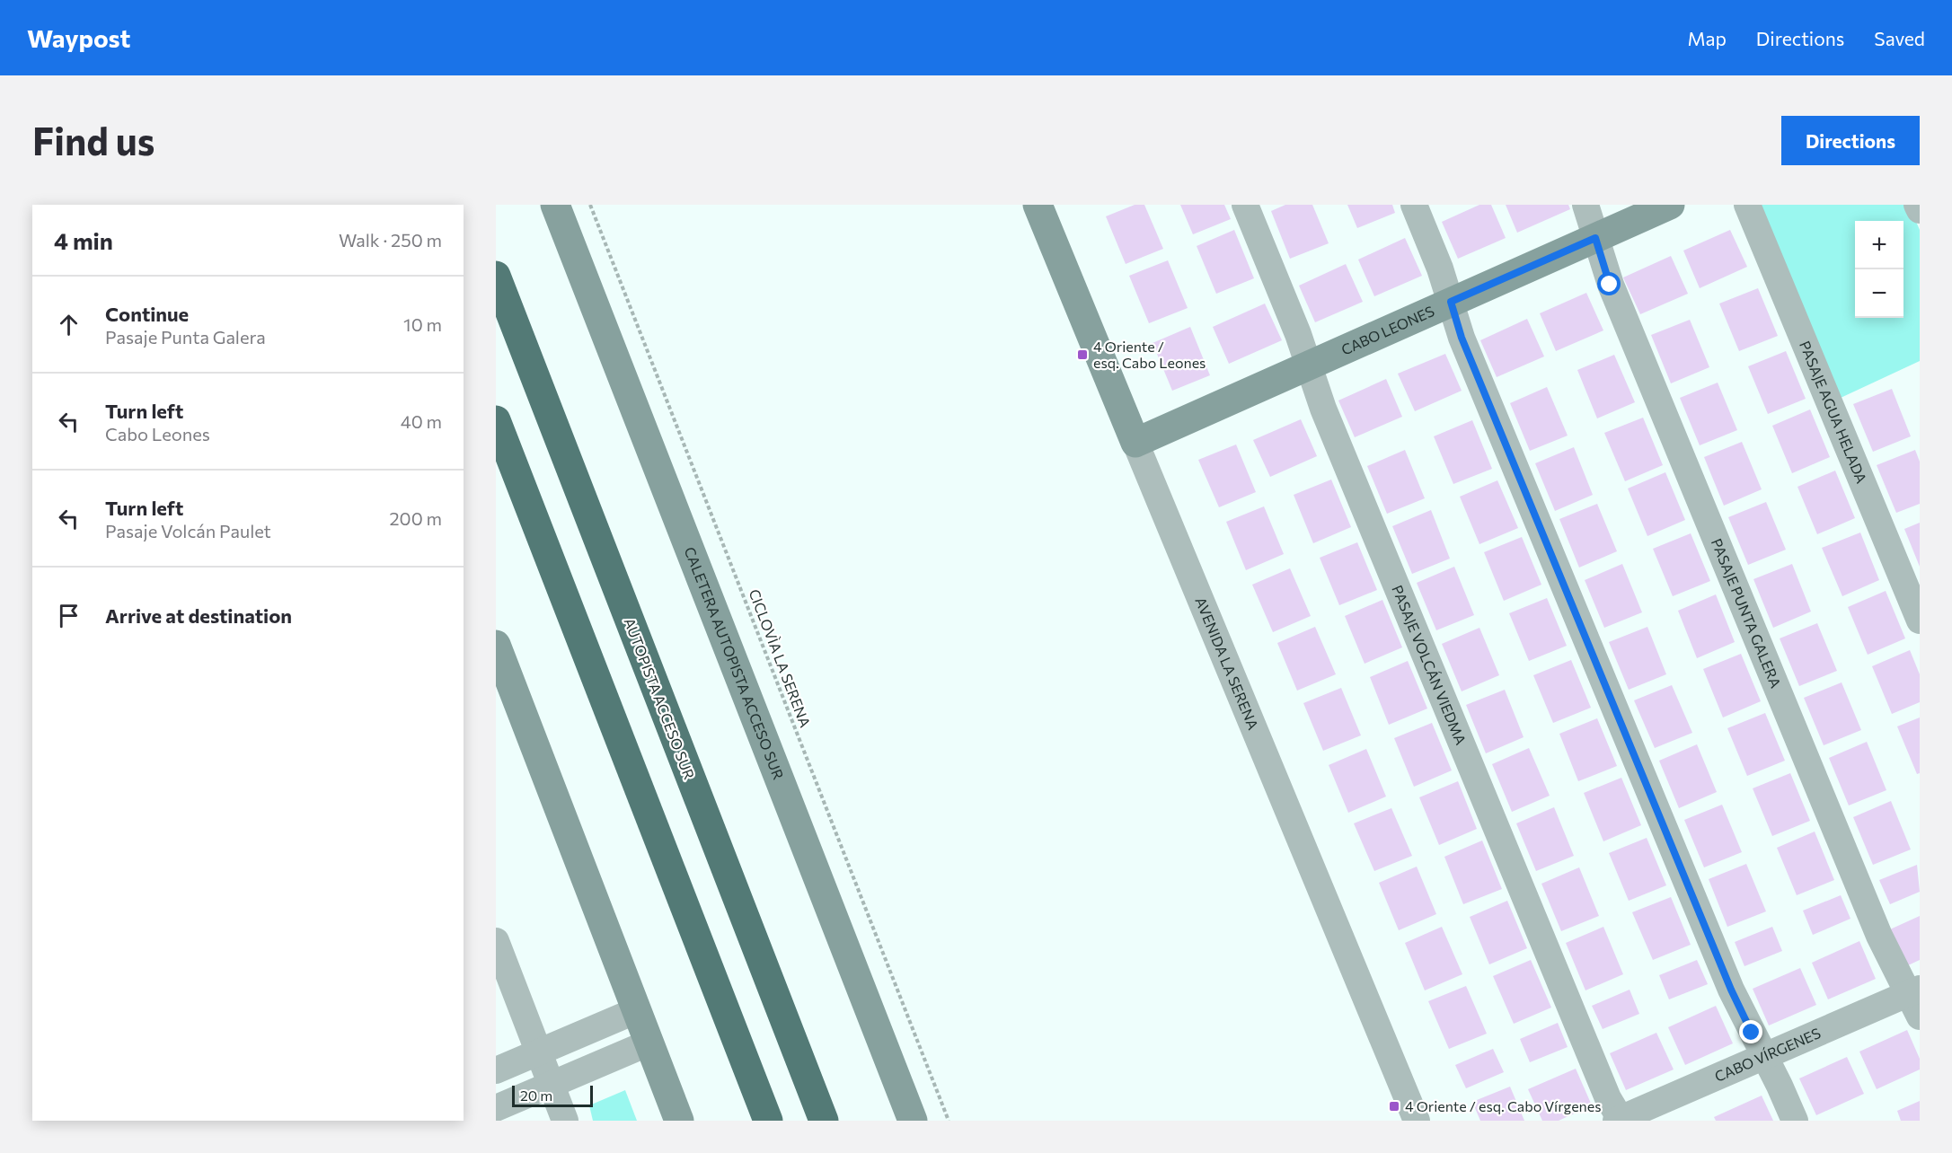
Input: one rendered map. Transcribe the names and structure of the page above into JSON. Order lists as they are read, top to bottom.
{
  "streets": {
    "highway": ["AUTOPISTA ACCESO SUR"],
    "main road": ["CABO LEONES", "CALETERA AUTOPISTA ACCESO SUR", "AVENIDA LA SERENA"],
    "street": [
      "PASAJE AGUA HELADA",
      "PASAJE PUNTA GALERA",
      "PASAJE VOLCÁN VIEDMA",
      "CABO VÍRGENES"
    ],
    "path": ["CICLOVÌA LA SERENA"]
  },
  "crossings": [
    ["CABO LEONES", "PASAJE PUNTA GALERA"],
    ["CABO LEONES", "AVENIDA LA SERENA"],
    ["CABO LEONES", "PASAJE VOLCÁN VIEDMA"],
    ["PASAJE PUNTA GALERA", "CABO VÍRGENES"],
    ["PASAJE VOLCÁN VIEDMA", "CABO VÍRGENES"]
  ],
  "places": {
    "transit": ["4 Oriente / esq. Cabo Leones", "4 Oriente / esq. Cabo Vírgenes"]
  },
  "scale_bar": "20 m",
  "page": {
    "header": "Waypost",
    "nav": ["Map", "Directions", "Saved"],
    "buttons": "Directions",
    "title": "Find us",
    "heading": ["4 min", "Walk · 250 m"],
    "map_buttons": ["+", "−"],
    "list": [
      ["Continue", "Pasaje Punta Galera", "10 m"],
      ["Turn left", "Cabo Leones", "40 m"],
      ["Turn left", "Pasaje Volcán Paulet", "200 m"],
      "Arrive at destination"
    ],
    "scale": "20 m"
  }
}
